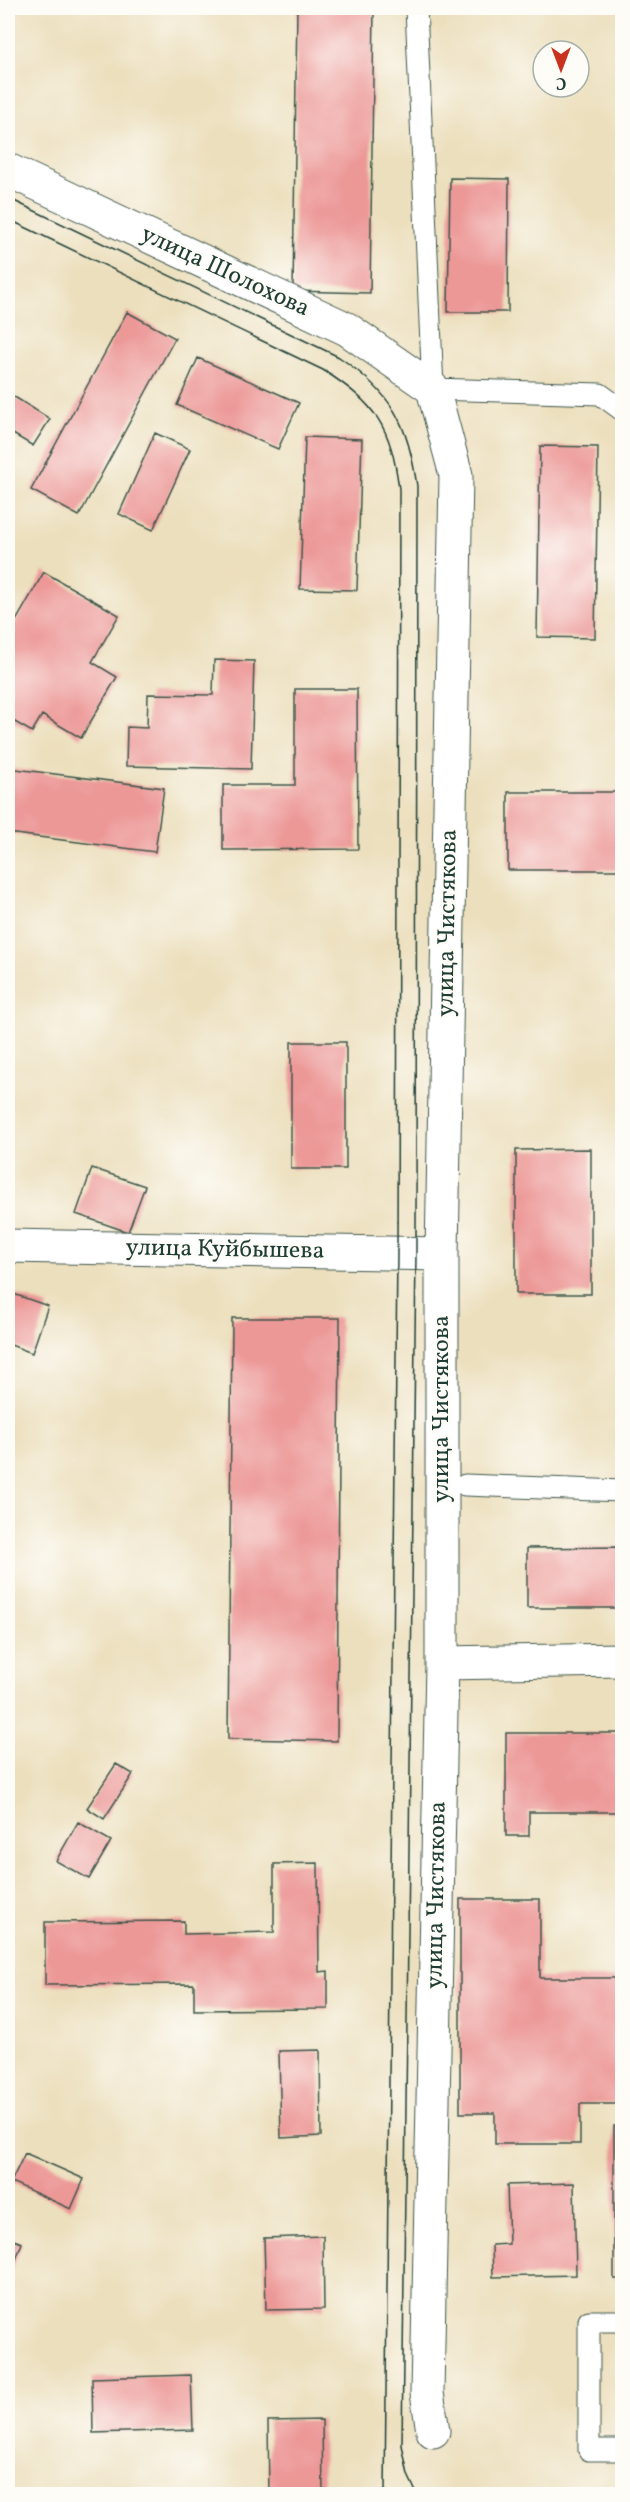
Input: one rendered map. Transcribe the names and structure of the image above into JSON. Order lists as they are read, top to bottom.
{
  "streets": {
    "street": ["улица Шолохова", "улица Чистякова", "улица Куйбышева"]
  },
  "crossings": [
    ["улица Шолохова", "улица Чистякова"],
    ["улица Чистякова", "улица Куйбышева"]
  ],
  "north": "bottom"
}
